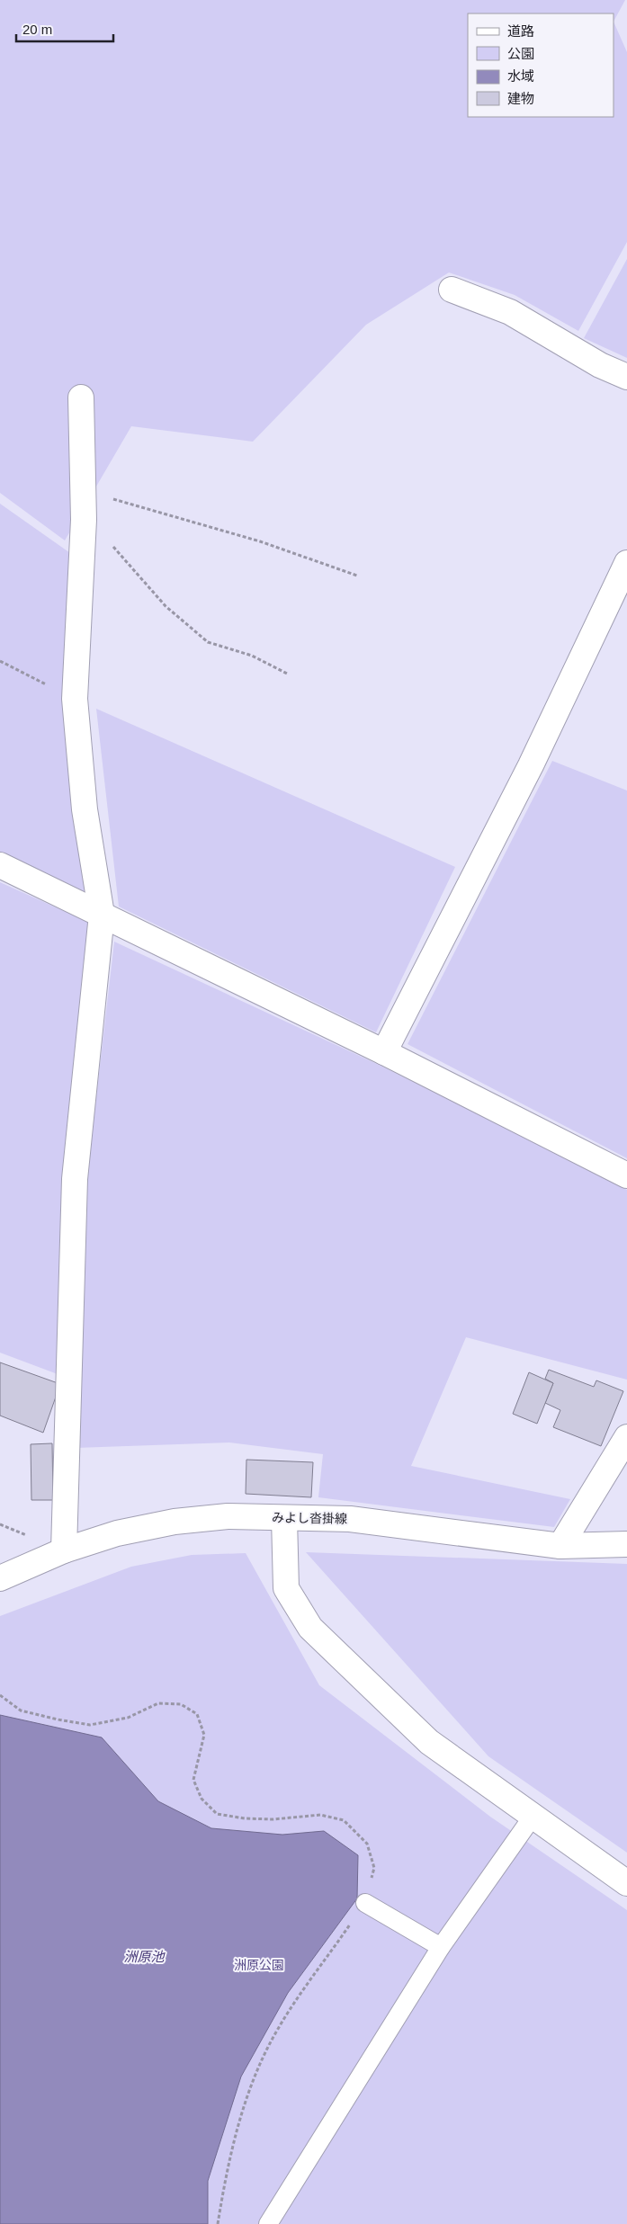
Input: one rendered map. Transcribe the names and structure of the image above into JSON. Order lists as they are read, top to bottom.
{
  "streets": {
    "street": ["みよし沓掛線"]
  },
  "water": ["洲原池"],
  "parks": ["洲原公園"],
  "legend": [
    "道路",
    "公園",
    "水域",
    "建物"
  ],
  "scale_bar": "20 m"
}
